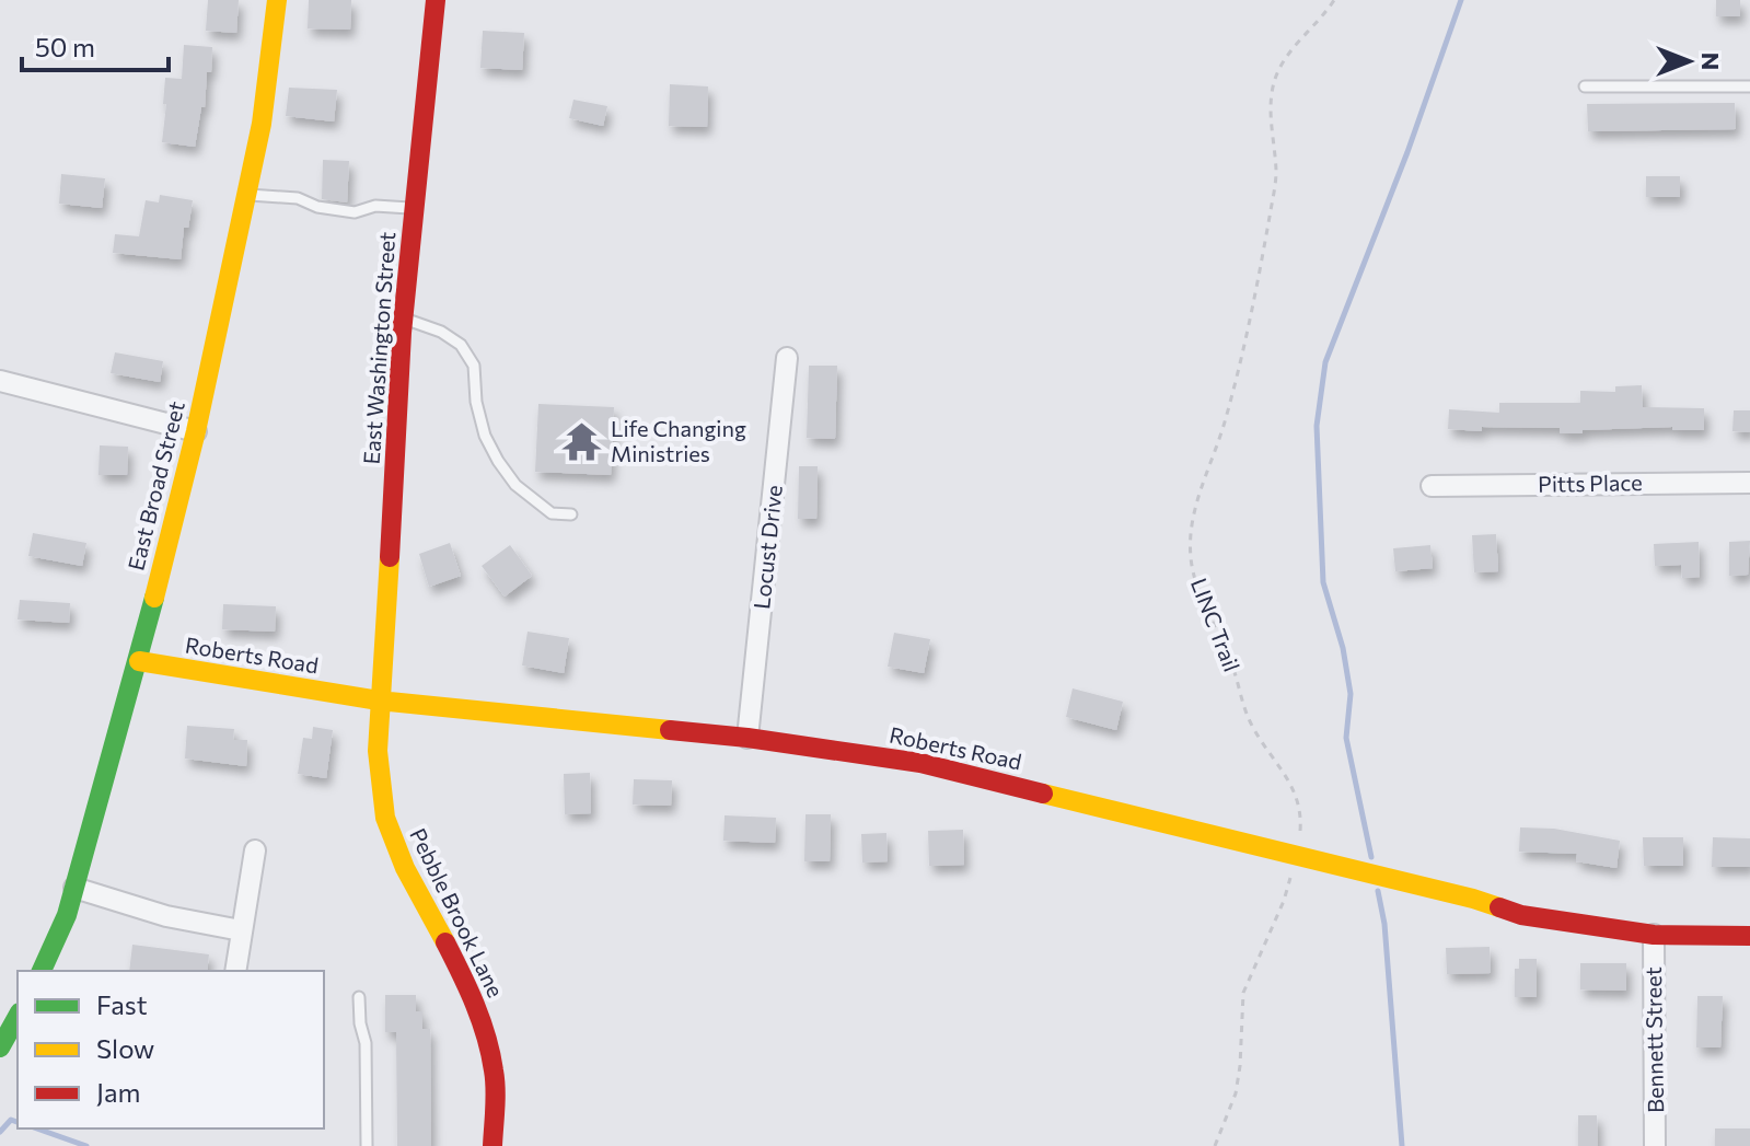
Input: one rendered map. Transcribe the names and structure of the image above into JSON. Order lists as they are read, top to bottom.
{
  "streets": {
    "street": [
      "East Washington Street",
      "Pitts Place",
      "East Broad Street",
      "Locust Drive",
      "Roberts Road",
      "Pebble Brook Lane",
      "Bennett Street"
    ],
    "path": ["LINC Trail"]
  },
  "crossings": [
    ["East Washington Street", "Roberts Road"],
    ["East Washington Street", "Pebble Brook Lane"],
    ["East Broad Street", "Roberts Road"],
    ["Locust Drive", "Roberts Road"],
    ["LINC Trail", "Roberts Road"],
    ["Roberts Road", "Pebble Brook Lane"],
    ["Roberts Road", "Bennett Street"]
  ],
  "places": {
    "temple": ["Life Changing Ministries"]
  },
  "legend": ["Fast", "Slow", "Jam"],
  "scale_bar": "50 m",
  "north": "right"
}
